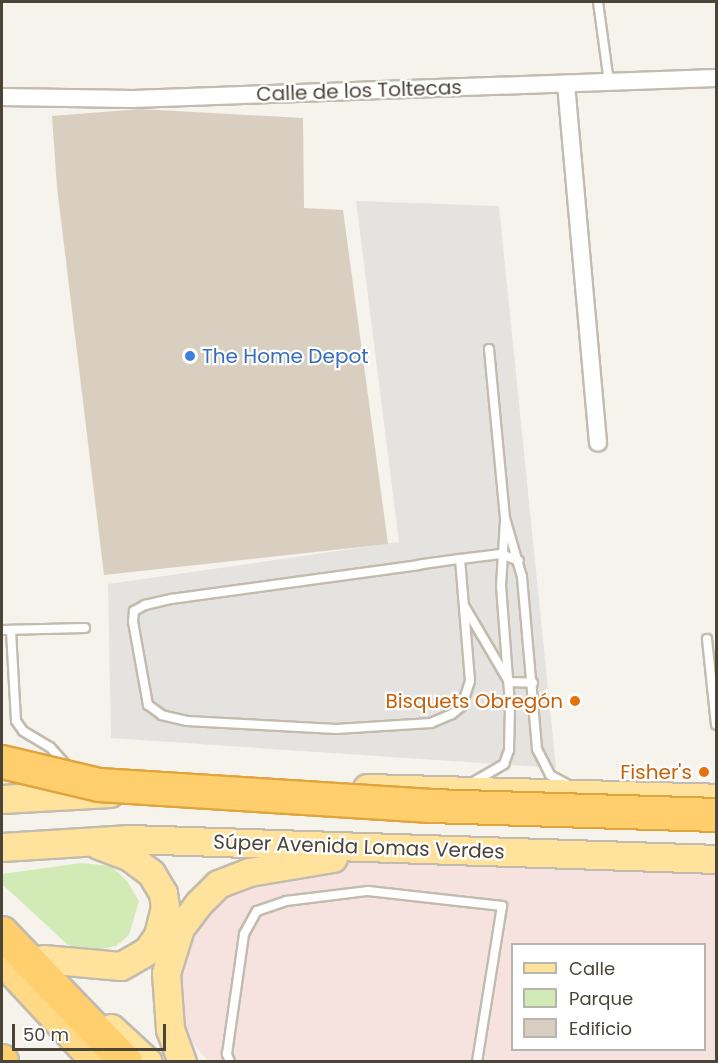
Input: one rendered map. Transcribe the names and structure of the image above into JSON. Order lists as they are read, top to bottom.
{
  "streets": {
    "main road": ["Súper Avenida Lomas Verdes"],
    "street": ["Calle de los Toltecas"]
  },
  "places": ["The Home Depot", "Bisquets Obregón", "Fisher's"],
  "legend": ["Calle", "Parque", "Edificio"],
  "scale_bar": "50 m"
}
